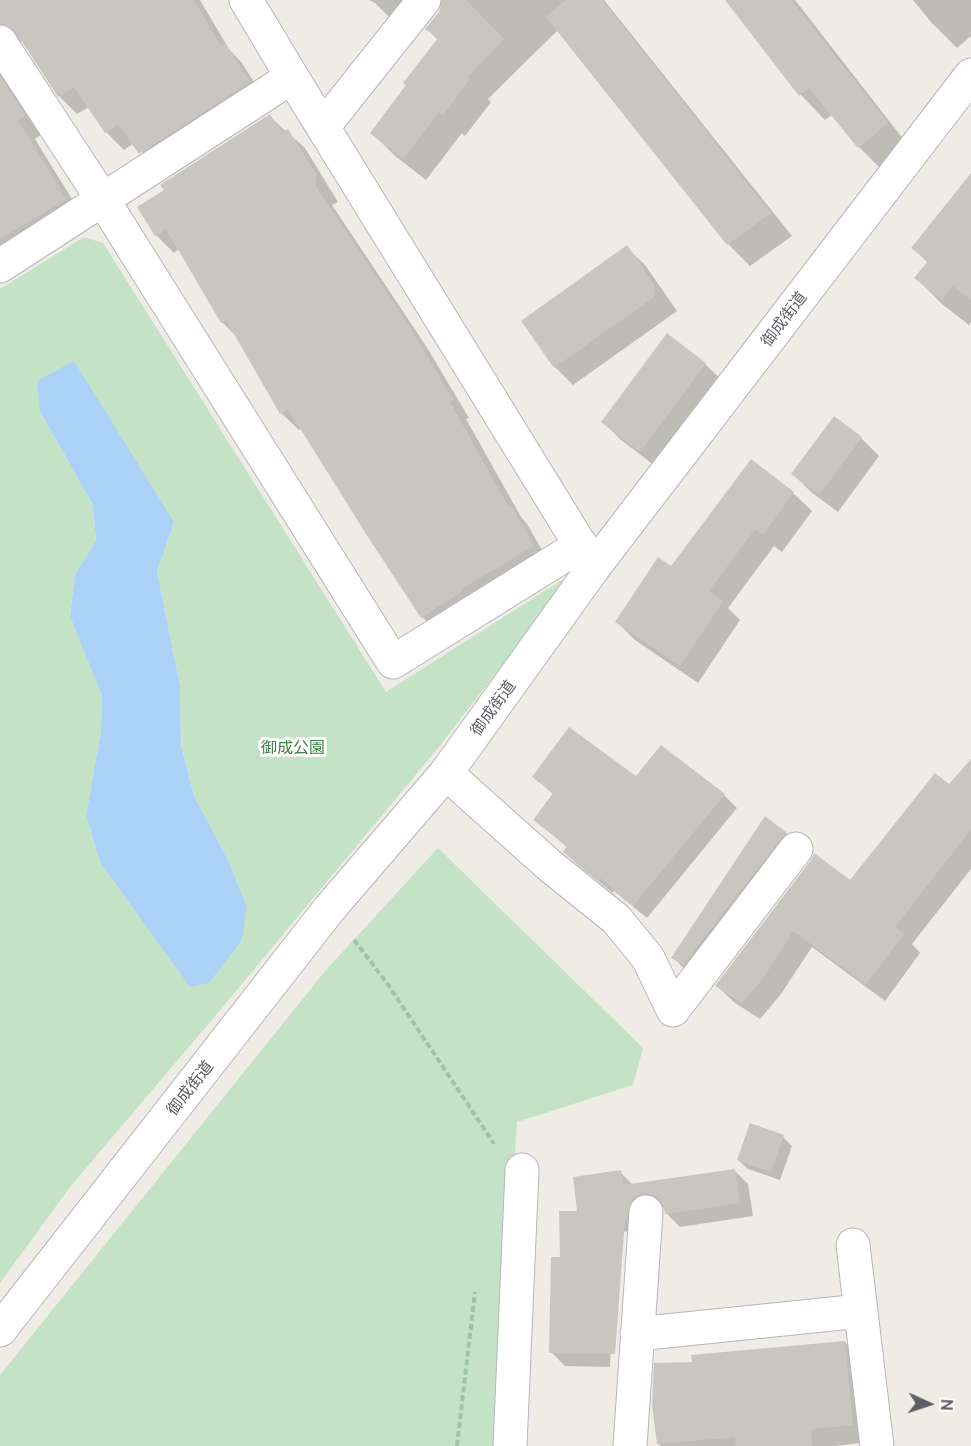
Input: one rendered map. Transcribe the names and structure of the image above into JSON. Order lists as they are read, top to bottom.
{
  "streets": {
    "street": ["御成街道"]
  },
  "parks": ["御成公園"],
  "north": "right"
}
